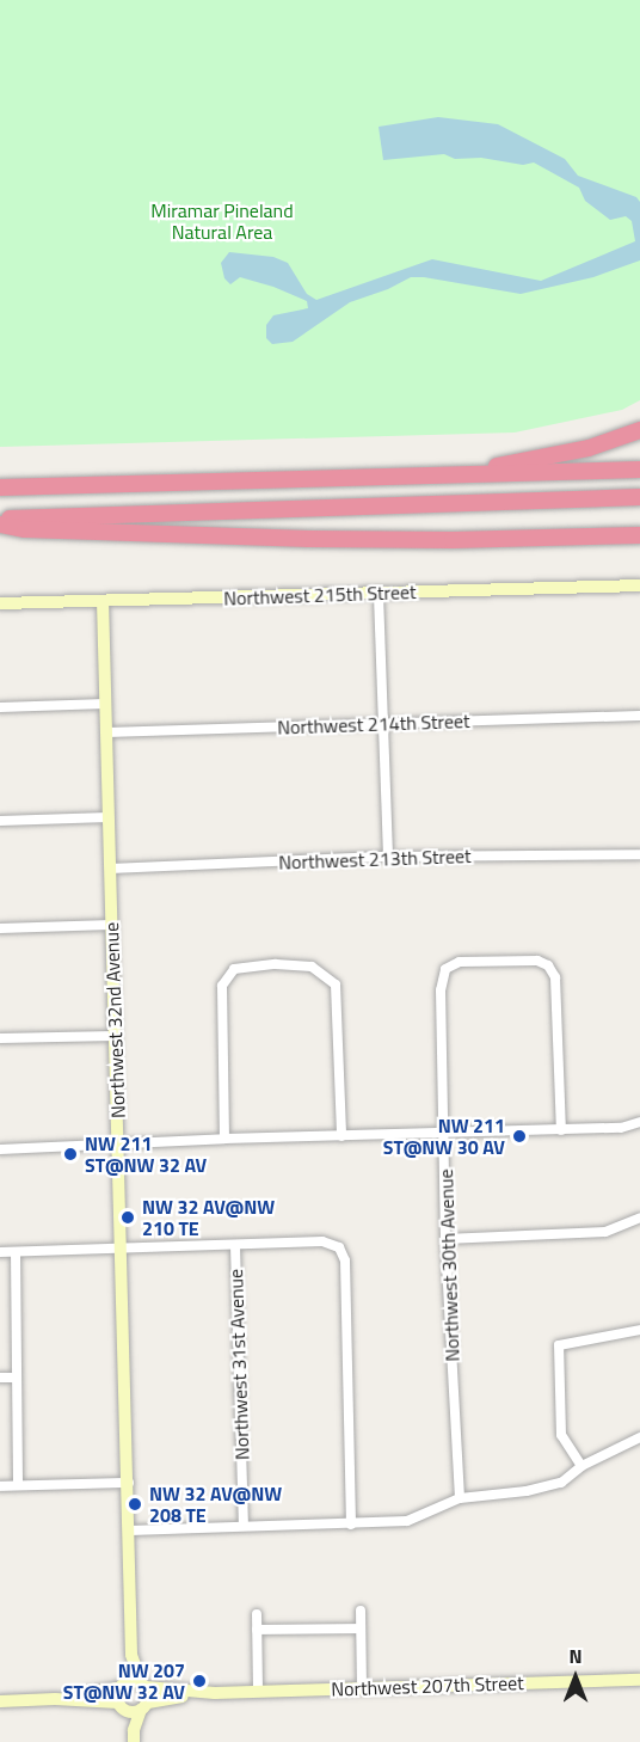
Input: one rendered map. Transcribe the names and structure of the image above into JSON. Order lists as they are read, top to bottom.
{
  "streets": {
    "street": [
      "Northwest 215th Street",
      "Northwest 214th Street",
      "Northwest 213th Street",
      "Northwest 32nd Avenue",
      "Northwest 30th Avenue",
      "Northwest 31st Avenue",
      "Northwest 207th Street"
    ]
  },
  "crossings": [
    ["Northwest 215th Street", "Northwest 32nd Avenue"],
    ["Northwest 214th Street", "Northwest 32nd Avenue"],
    ["Northwest 213th Street", "Northwest 32nd Avenue"],
    ["Northwest 32nd Avenue", "Northwest 207th Street"]
  ],
  "parks": ["Miramar Pineland Natural Area"],
  "places": [
    "NW 211 ST@NW 30 AV",
    "NW 211 ST@NW 32 AV",
    "NW 32 AV@NW 210 TE",
    "NW 32 AV@NW 208 TE",
    "NW 207 ST@NW 32 AV"
  ],
  "north": "top"
}
